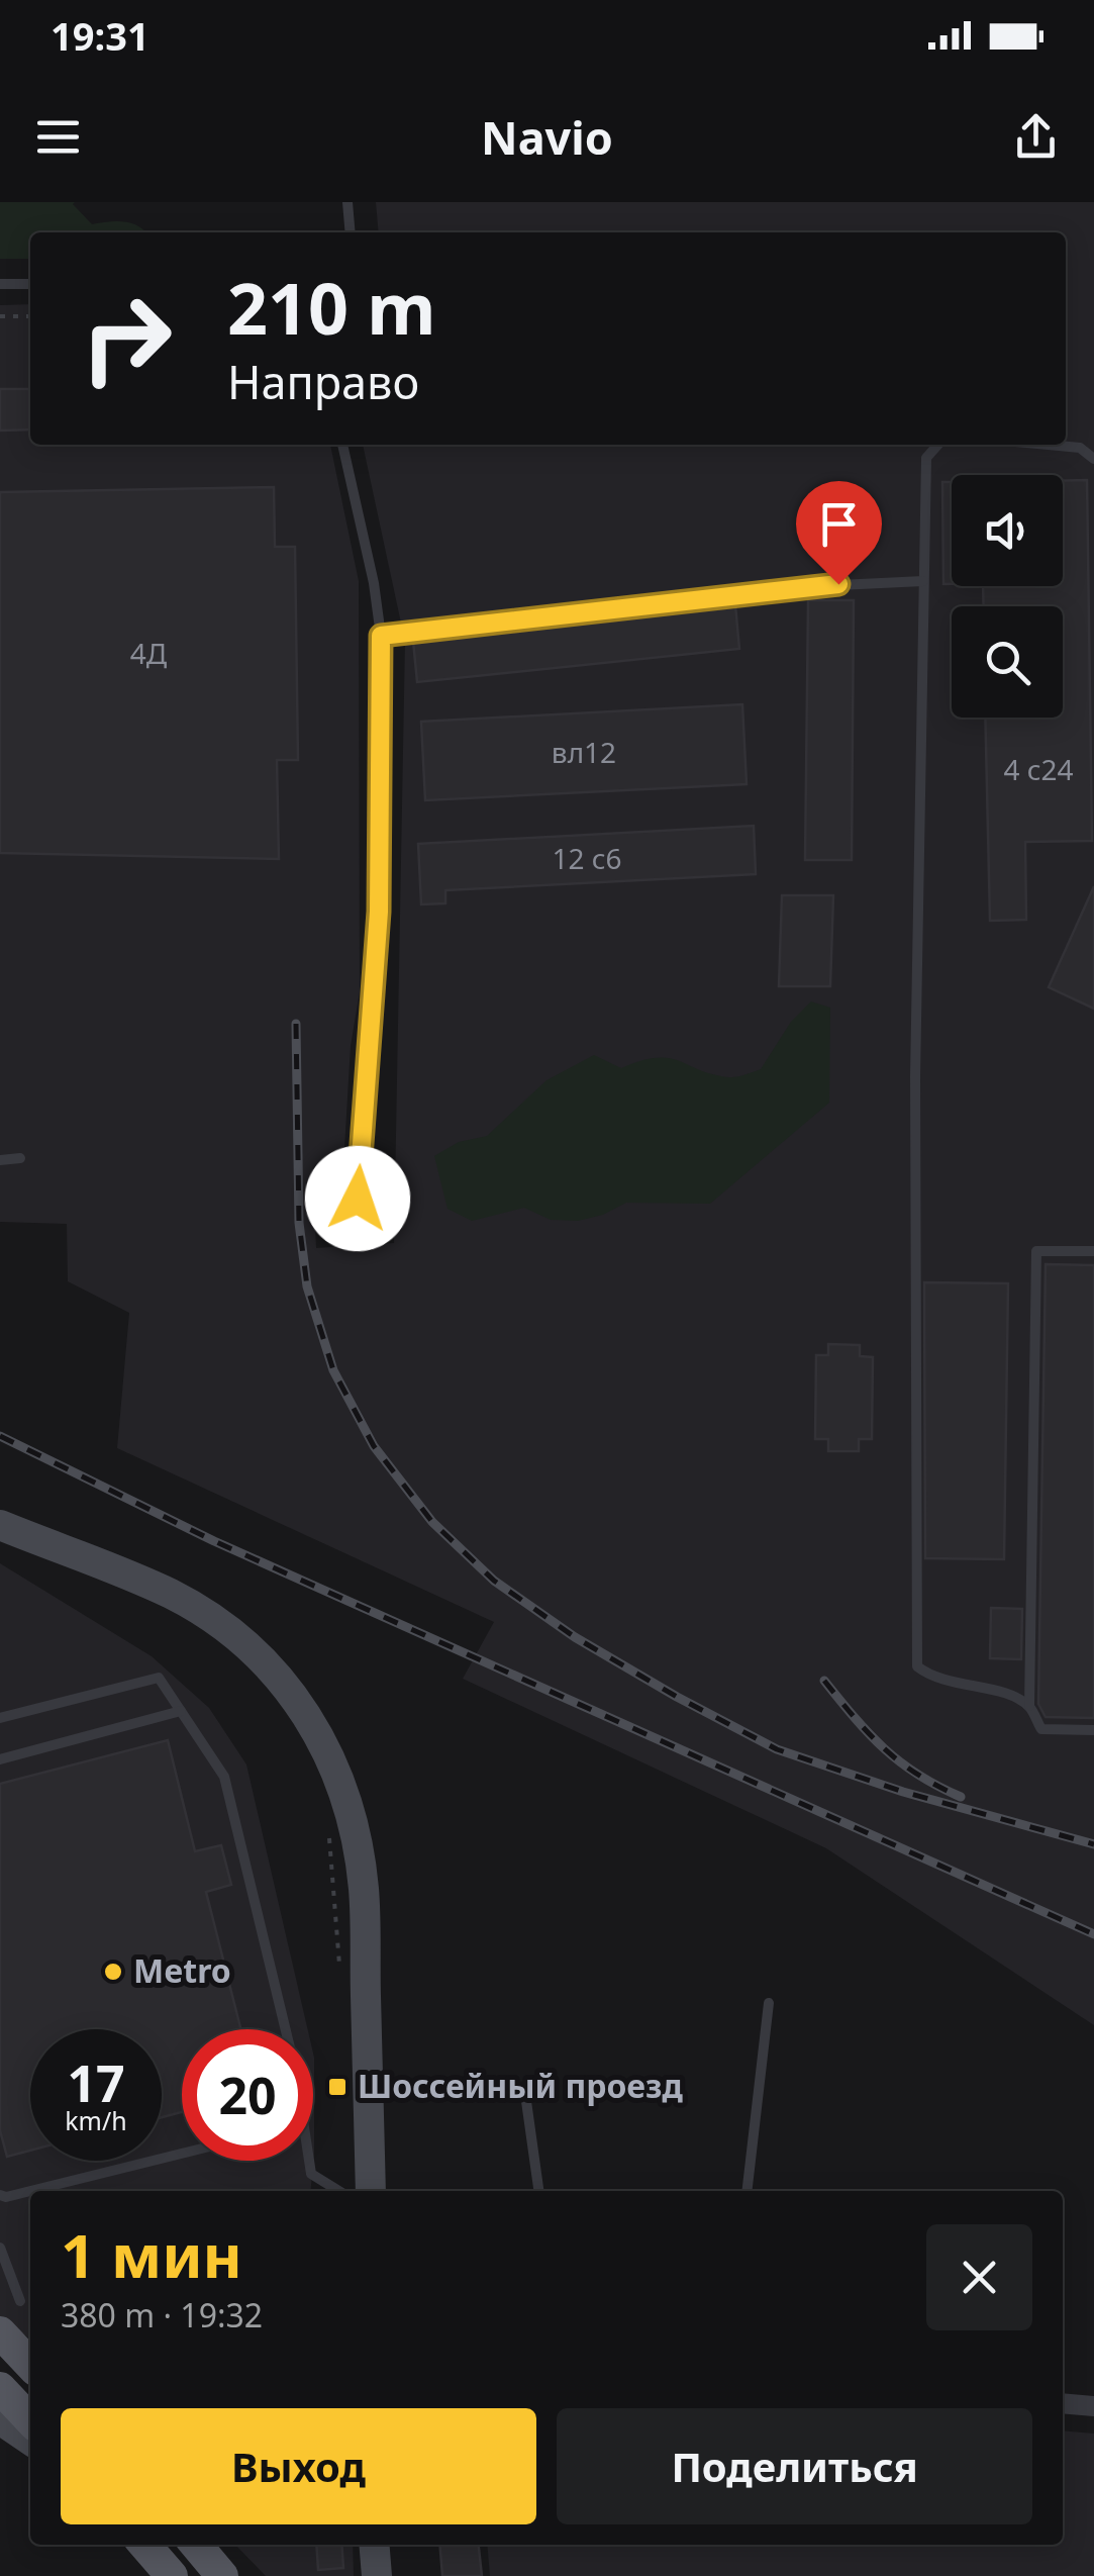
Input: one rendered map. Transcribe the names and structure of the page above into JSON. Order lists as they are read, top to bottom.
{
  "places": {
    "other": ["Metro"],
    "transit": ["Шоссейный проезд"]
  },
  "house_numbers": [
    "4Д",
    "вл12",
    "4 с24",
    "12 с6"
  ],
  "page": {
    "status": "19:31",
    "header": "Navio",
    "turn": ["210 m", "Направо"],
    "speed": "17 km/h",
    "limit": "20",
    "heading": ["1 мин", "380 m · 19:32"],
    "buttons": ["Выход", "Поделиться"]
  }
}
